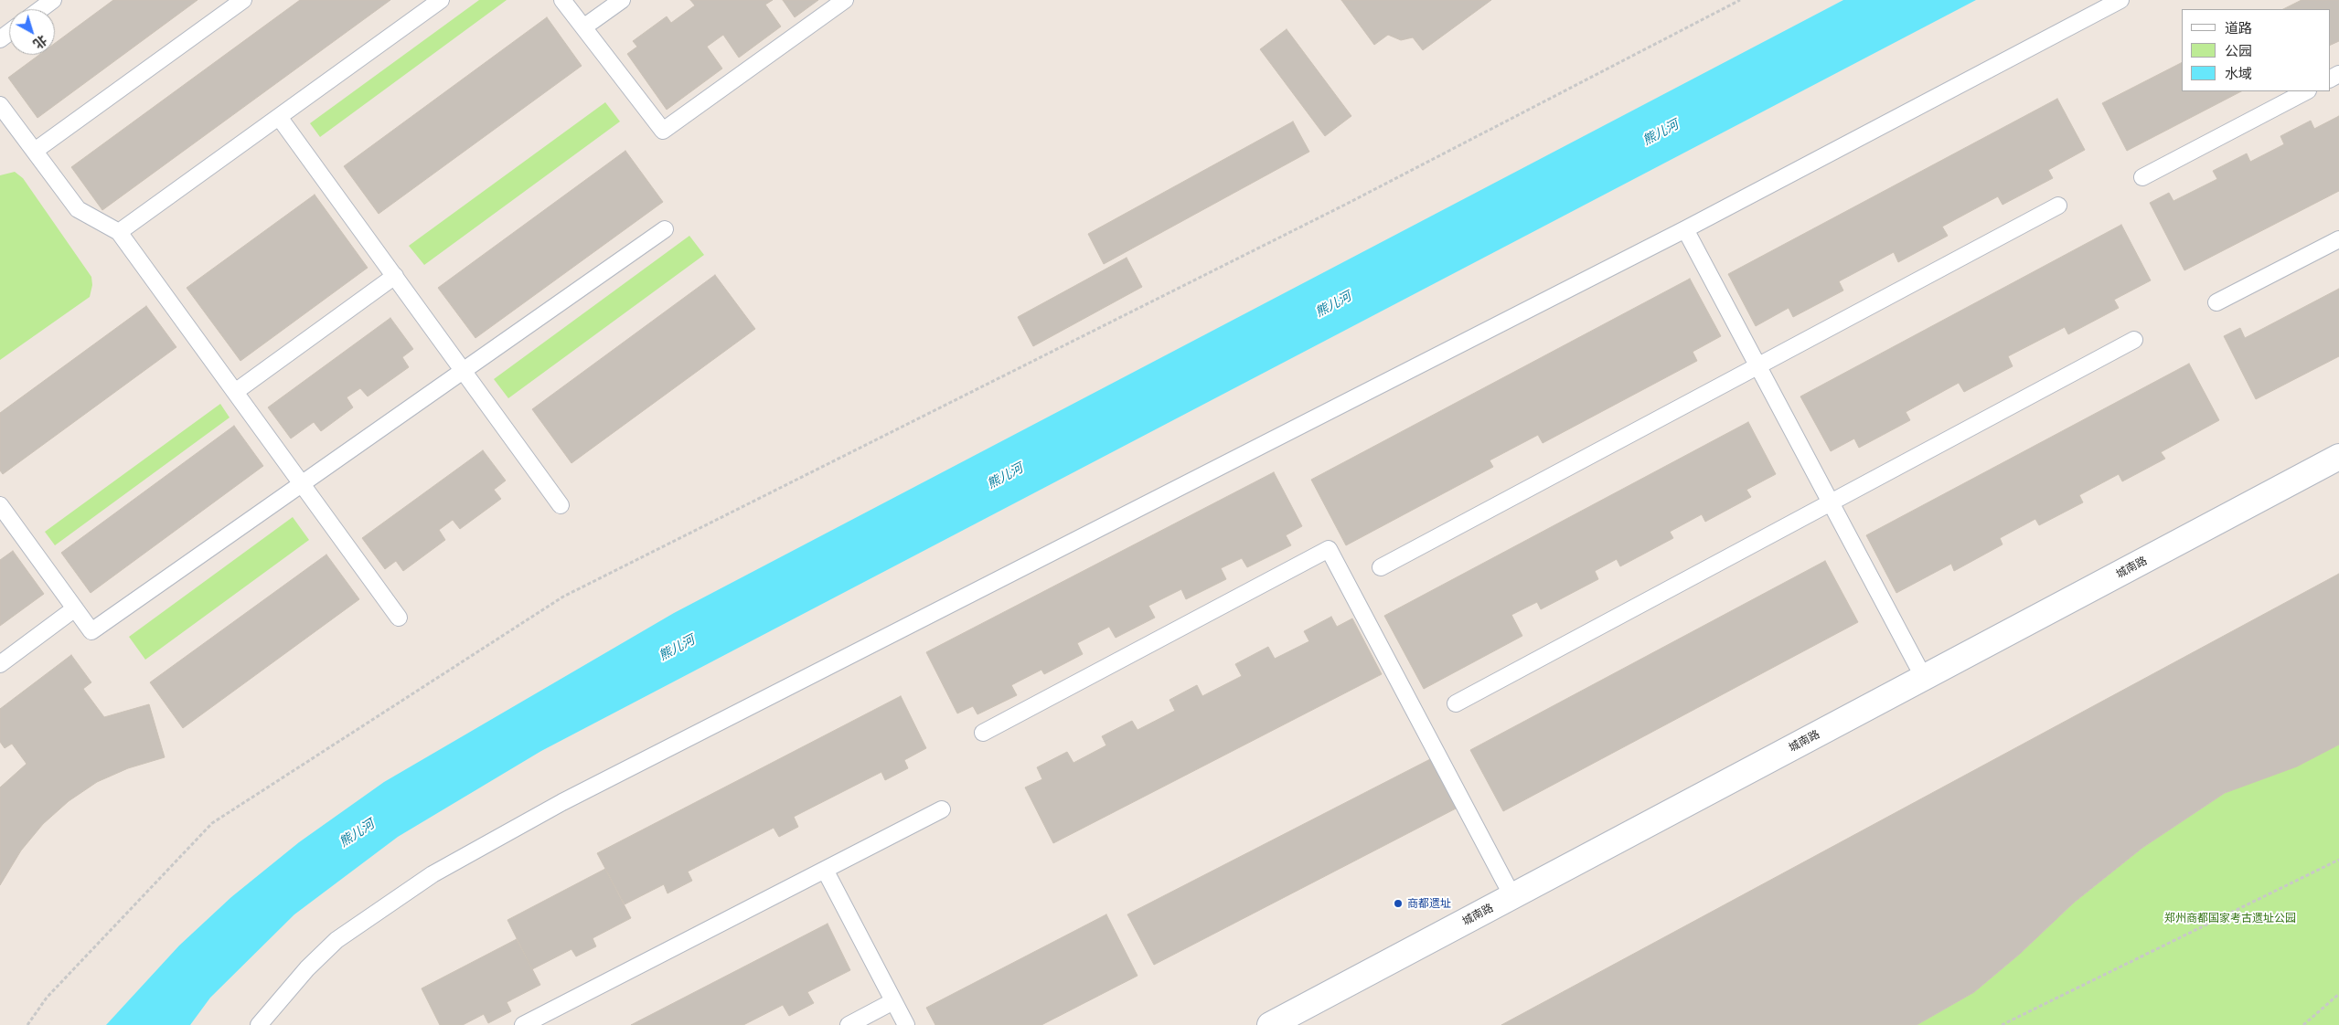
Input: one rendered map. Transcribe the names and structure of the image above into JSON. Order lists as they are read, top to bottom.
{
  "streets": {
    "street": ["城南路"]
  },
  "water": ["熊儿河"],
  "parks": ["郑州商都国家考古遗址公园"],
  "places": ["商都遗址"],
  "legend": ["道路", "公园", "水域"],
  "north": "bottom right"
}
